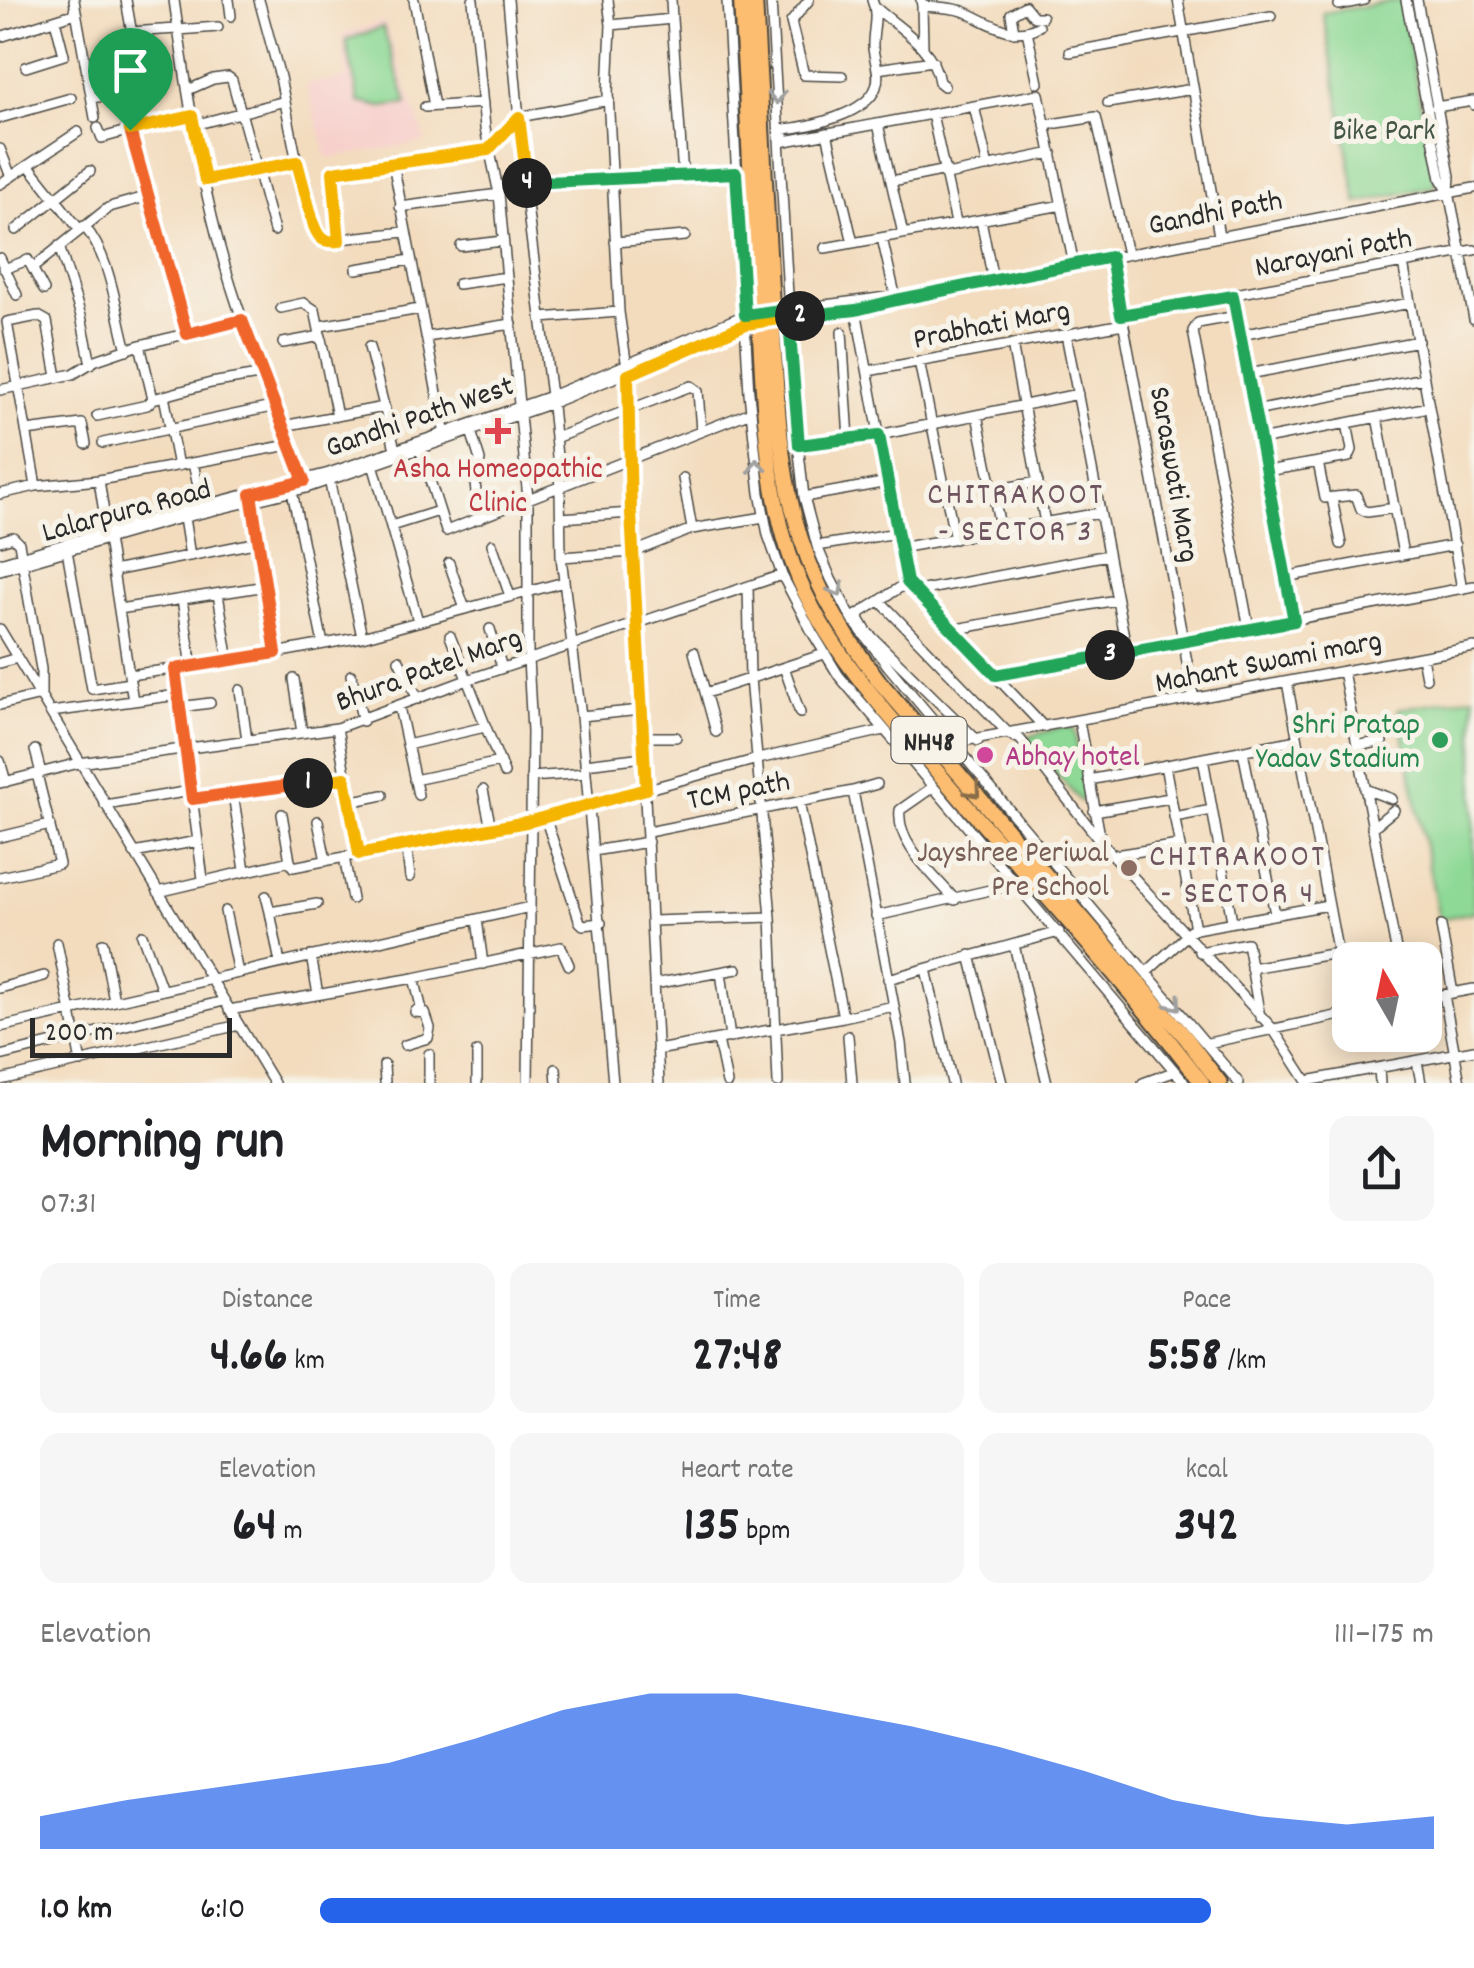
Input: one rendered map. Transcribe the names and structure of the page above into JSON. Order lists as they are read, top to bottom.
{
  "streets": {
    "highway": ["NH48"],
    "street": [
      "Gandhi Path",
      "Narayani Path",
      "Prabhati Marg",
      "Gandhi Path West",
      "Saraswati Marg",
      "Lalarpura Road",
      "Mahant Swami marg",
      "Bhura Patel Marg",
      "TCM path"
    ]
  },
  "crossings": [
    ["Gandhi Path", "Saraswati Marg"],
    ["Narayani Path", "Prabhati Marg"],
    ["Prabhati Marg", "Saraswati Marg"],
    ["Gandhi Path West", "Lalarpura Road"],
    ["Saraswati Marg", "Mahant Swami marg"]
  ],
  "districts": ["CHITRAKOOT - SECTOR 3", "CHITRAKOOT - SECTOR 4"],
  "parks": ["Bike Park"],
  "places": {
    "health": ["Asha Homeopathic Clinic"],
    "other": ["Shri Pratap Yadav Stadium", "Abhay hotel", "Jayshree Periwal Pre School"]
  },
  "scale_bar": "200 m",
  "north": "top",
  "page": {
    "pins": [
      "4",
      "2",
      "3",
      "1"
    ],
    "scale": "200 m",
    "heading": ["Morning run", "07:31"],
    "stats": [
      ["Distance", "4.66 km"],
      ["Time", "27:48"],
      ["Pace", "5:58 /km"],
      ["Elevation", "64 m"],
      ["Heart rate", "135 bpm"],
      ["kcal", "342"]
    ],
    "chart": ["Elevation", "111–175 m"],
    "list": [
      {
        "name": "1.0 km",
        "note": "6:10"
      }
    ]
  }
}
